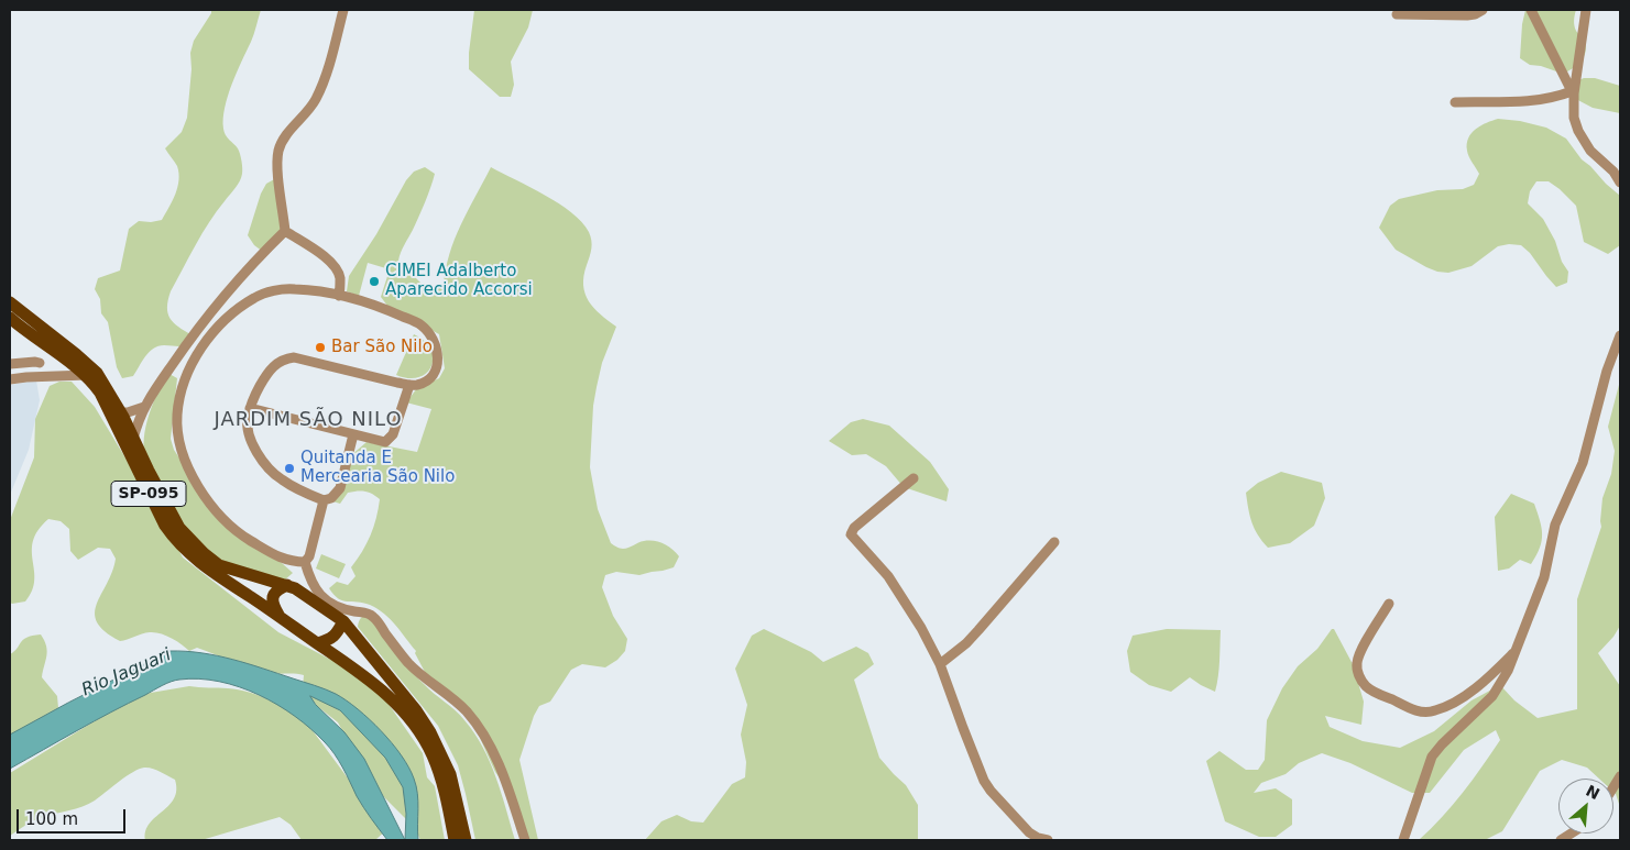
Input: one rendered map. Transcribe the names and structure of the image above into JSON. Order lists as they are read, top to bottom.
{
  "streets": {
    "main road": ["SP-095"]
  },
  "districts": ["JARDIM SÃO NILO"],
  "water": ["Rio Jaguari"],
  "places": ["CIMEI Adalberto Aparecido Accorsi", "Bar São Nilo", "Quitanda E Mercearia São Nilo"],
  "scale_bar": "100 m",
  "north": "top right"
}
